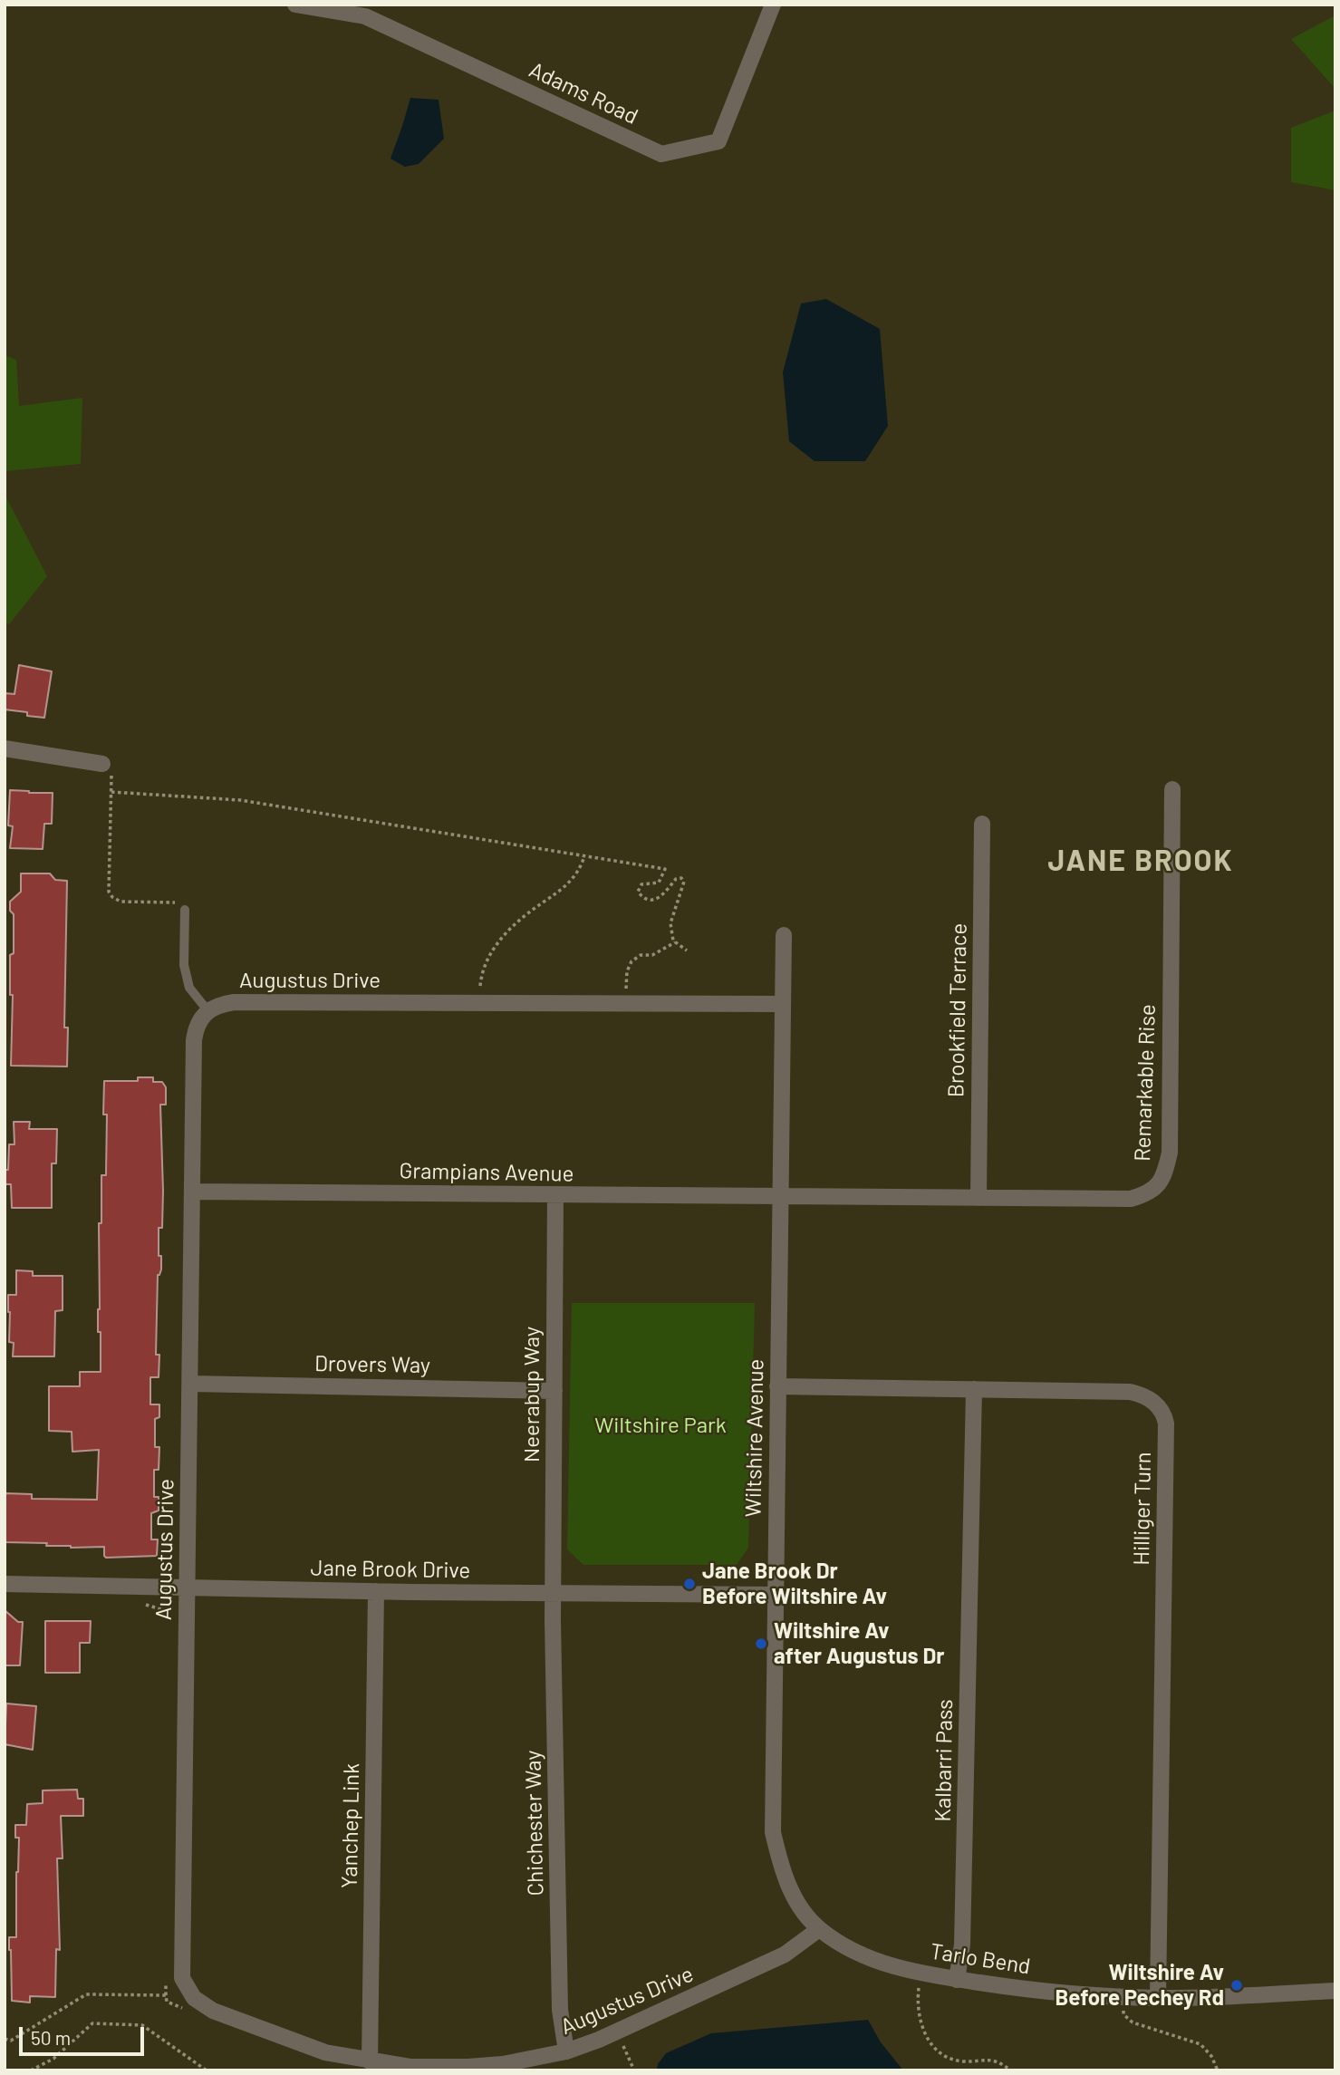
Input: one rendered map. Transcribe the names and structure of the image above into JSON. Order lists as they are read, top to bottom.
{
  "streets": {
    "street": [
      "Adams Road",
      "Augustus Drive",
      "Brookfield Terrace",
      "Remarkable Rise",
      "Grampians Avenue",
      "Drovers Way",
      "Neerabup Way",
      "Wiltshire Avenue",
      "Hilliger Turn",
      "Jane Brook Drive",
      "Kalbarri Pass",
      "Chichester Way",
      "Yanchep Link",
      "Tarlo Bend"
    ]
  },
  "crossings": [
    ["Augustus Drive", "Grampians Avenue"],
    ["Augustus Drive", "Drovers Way"],
    ["Augustus Drive", "Wiltshire Avenue"],
    ["Augustus Drive", "Jane Brook Drive"],
    ["Augustus Drive", "Chichester Way"],
    ["Augustus Drive", "Yanchep Link"],
    ["Augustus Drive", "Tarlo Bend"],
    ["Brookfield Terrace", "Remarkable Rise"],
    ["Remarkable Rise", "Grampians Avenue"],
    ["Remarkable Rise", "Wiltshire Avenue"],
    ["Grampians Avenue", "Neerabup Way"],
    ["Grampians Avenue", "Wiltshire Avenue"],
    ["Drovers Way", "Neerabup Way"],
    ["Neerabup Way", "Jane Brook Drive"],
    ["Neerabup Way", "Chichester Way"],
    ["Wiltshire Avenue", "Hilliger Turn"],
    ["Wiltshire Avenue", "Jane Brook Drive"],
    ["Wiltshire Avenue", "Tarlo Bend"],
    ["Hilliger Turn", "Kalbarri Pass"],
    ["Hilliger Turn", "Tarlo Bend"],
    ["Jane Brook Drive", "Chichester Way"],
    ["Jane Brook Drive", "Yanchep Link"],
    ["Kalbarri Pass", "Tarlo Bend"]
  ],
  "districts": ["JANE BROOK"],
  "parks": ["Wiltshire Park"],
  "places": ["Jane Brook Dr Before Wiltshire Av", "Wiltshire Av after Augustus Dr", "Wiltshire Av Before Pechey Rd"],
  "scale_bar": "50 m"
}
